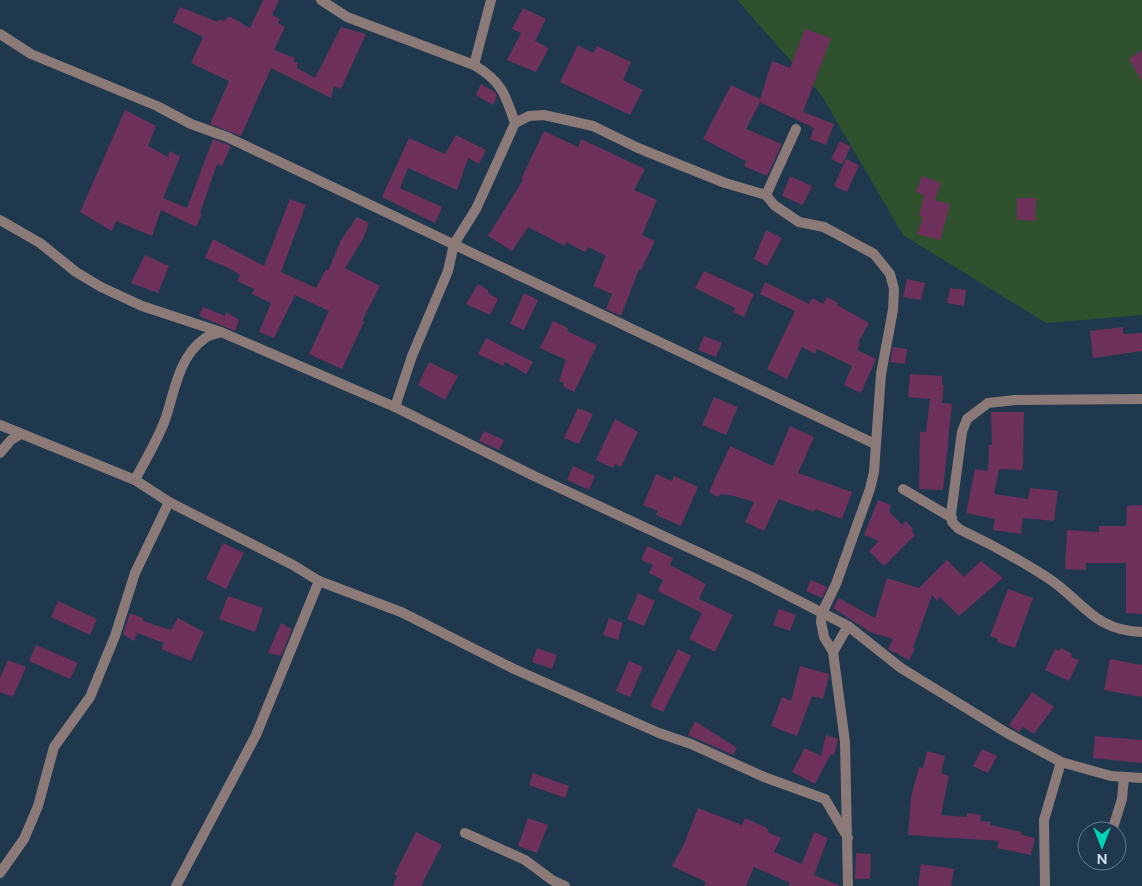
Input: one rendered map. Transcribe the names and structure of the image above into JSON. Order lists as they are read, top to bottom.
{
  "north": "bottom"
}
